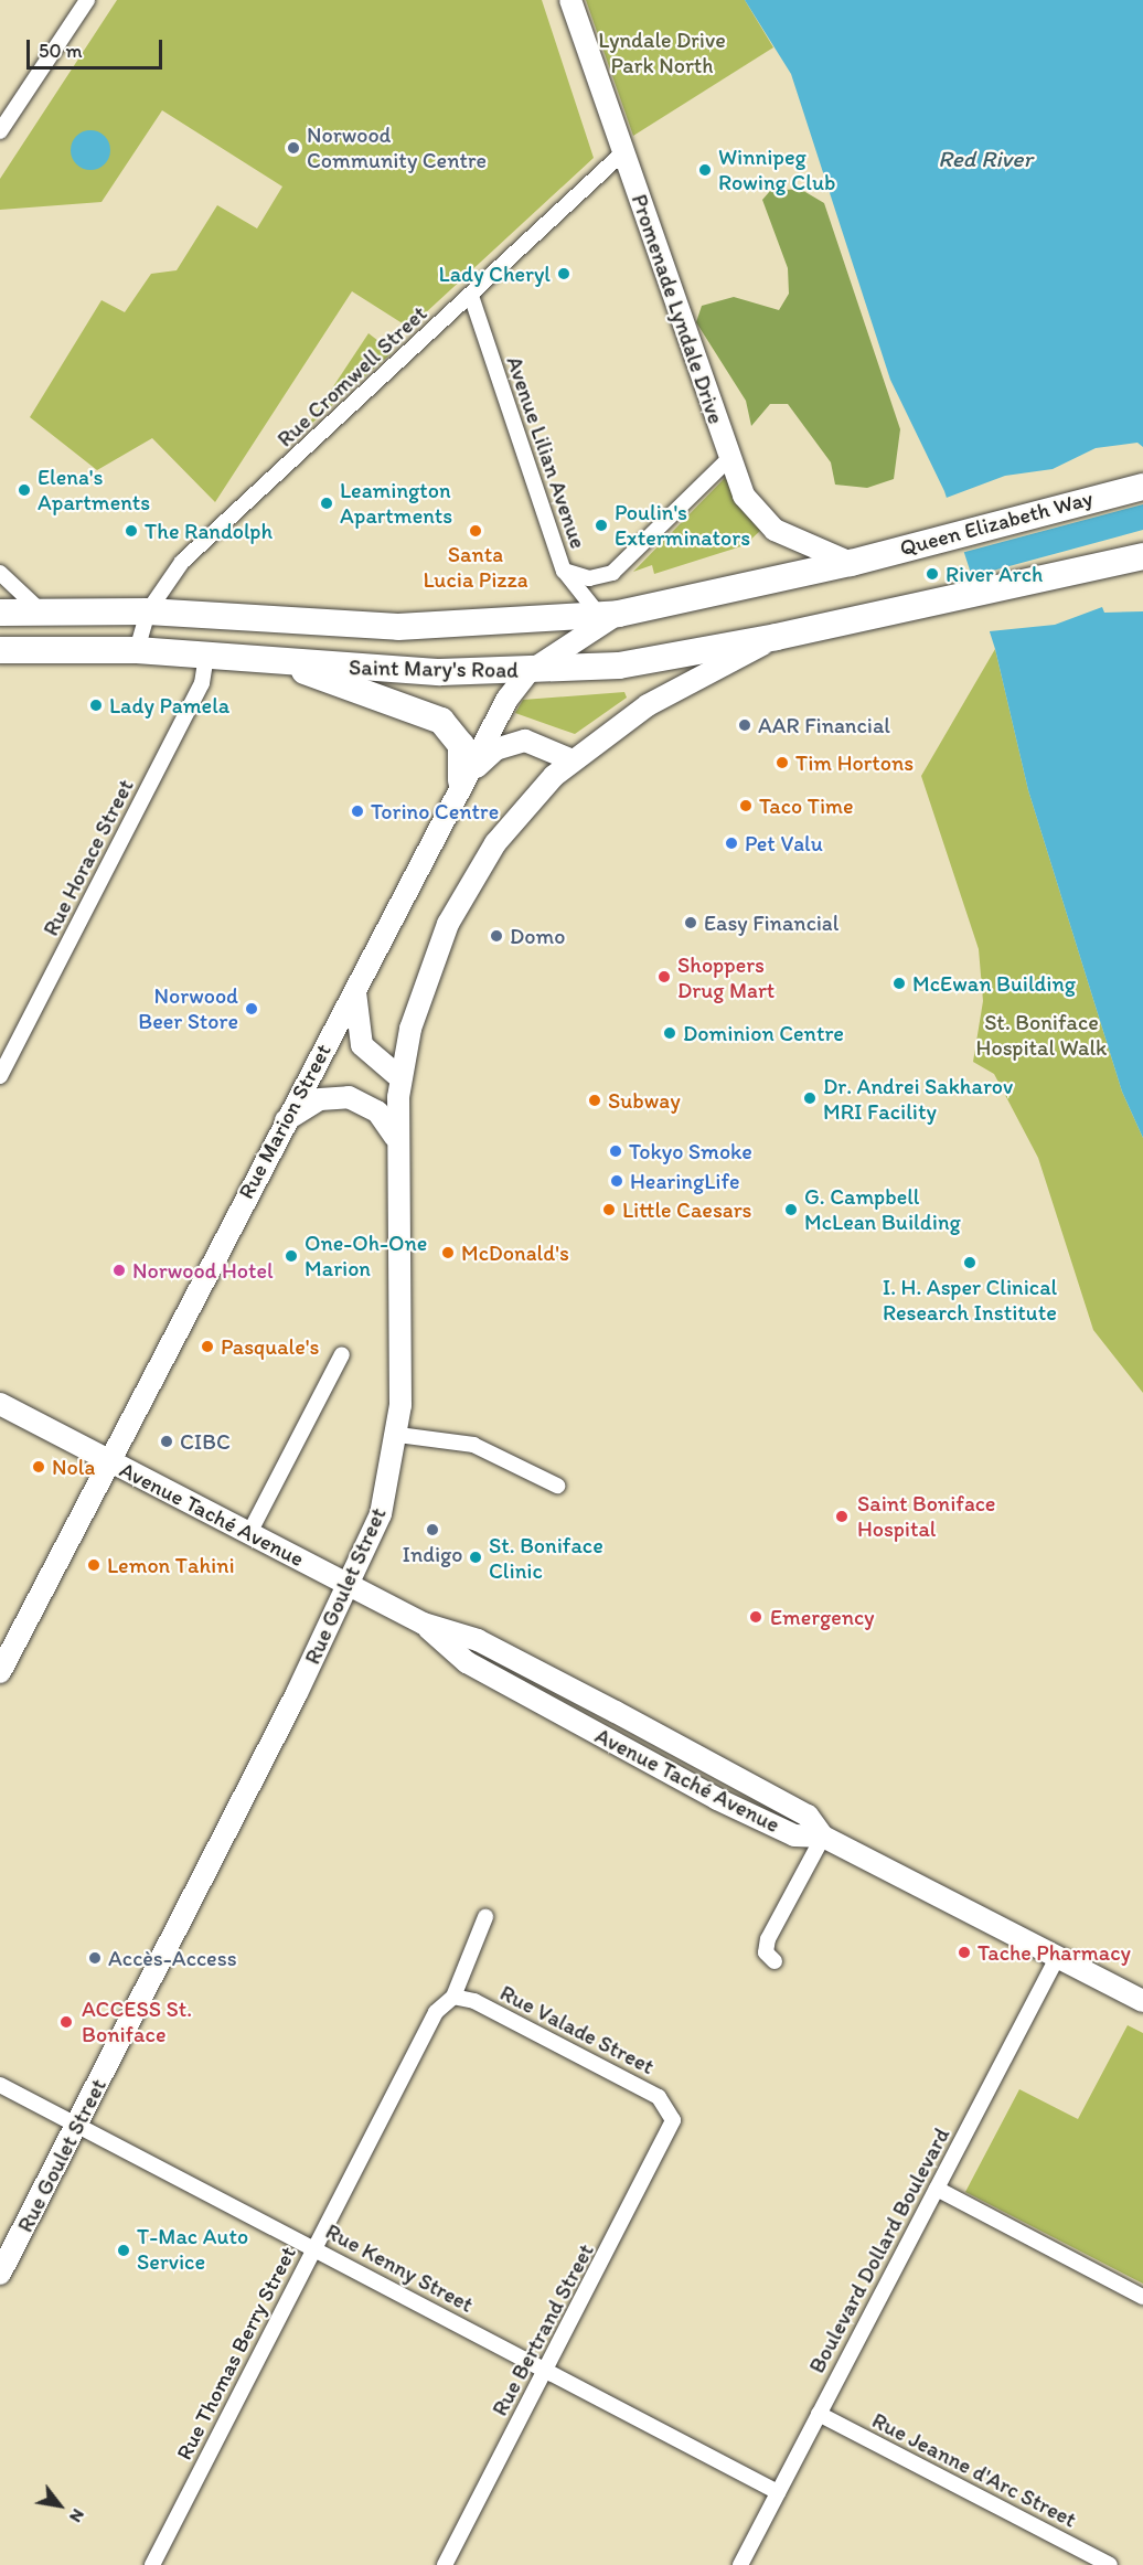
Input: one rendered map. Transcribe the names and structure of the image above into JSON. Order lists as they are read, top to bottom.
{
  "streets": {
    "highway": ["Queen Elizabeth Way", "Saint Mary's Road"],
    "main road": [
      "Promenade Lyndale Drive",
      "Rue Marion Street",
      "Avenue Taché Avenue",
      "Rue Goulet Street"
    ],
    "street": [
      "Rue Cromwell Street",
      "Avenue Lilian Avenue",
      "Rue Horace Street",
      "Rue Valade Street",
      "Boulevard Dollard Boulevard",
      "Rue Kenny Street",
      "Rue Bertrand Street",
      "Rue Thomas Berry Street",
      "Rue Jeanne d'Arc Street"
    ]
  },
  "crossings": [
    ["Promenade Lyndale Drive", "Rue Cromwell Street"],
    ["Promenade Lyndale Drive", "Queen Elizabeth Way"],
    ["Promenade Lyndale Drive", "Saint Mary's Road"],
    ["Rue Cromwell Street", "Avenue Lilian Avenue"],
    ["Rue Cromwell Street", "Saint Mary's Road"],
    ["Avenue Lilian Avenue", "Saint Mary's Road"],
    ["Avenue Lilian Avenue", "Rue Marion Street"],
    ["Queen Elizabeth Way", "Saint Mary's Road"],
    ["Saint Mary's Road", "Rue Horace Street"],
    ["Saint Mary's Road", "Rue Marion Street"],
    ["Saint Mary's Road", "Rue Goulet Street"],
    ["Rue Marion Street", "Avenue Taché Avenue"],
    ["Avenue Taché Avenue", "Rue Goulet Street"],
    ["Avenue Taché Avenue", "Boulevard Dollard Boulevard"],
    ["Rue Goulet Street", "Rue Kenny Street"],
    ["Rue Valade Street", "Rue Bertrand Street"],
    ["Rue Valade Street", "Rue Thomas Berry Street"],
    ["Boulevard Dollard Boulevard", "Rue Kenny Street"],
    ["Boulevard Dollard Boulevard", "Rue Jeanne d'Arc Street"],
    ["Rue Kenny Street", "Rue Bertrand Street"],
    ["Rue Kenny Street", "Rue Thomas Berry Street"]
  ],
  "water": ["Red River"],
  "parks": ["Lyndale Drive Park North", "St. Boniface Hospital Walk"],
  "places": [
    "Norwood Community Centre",
    "Winnipeg Rowing Club",
    "Lady Cheryl",
    "Elena's Apartments",
    "Leamington Apartments",
    "Poulin's Exterminators",
    "The Randolph",
    "Santa Lucia Pizza",
    "River Arch",
    "Lady Pamela",
    "AAR Financial",
    "Tim Hortons",
    "Taco Time",
    "Torino Centre",
    "Pet Valu",
    "Easy Financial",
    "Domo",
    "Shoppers Drug Mart",
    "McEwan Building",
    "Norwood Beer Store",
    "Dominion Centre",
    "Dr. Andrei Sakharov MRI Facility",
    "Subway",
    "Tokyo Smoke",
    "HearingLife",
    "Little Caesars",
    "G. Campbell McLean Building",
    "McDonald's",
    "One-Oh-One Marion",
    "I. H. Asper Clinical Research Institute",
    "Norwood Hotel",
    "Pasquale's",
    "CIBC",
    "Nola",
    "Saint Boniface Hospital",
    "Indigo",
    "St. Boniface Clinic",
    "Lemon Tahini",
    "Emergency",
    "Tache Pharmacy",
    "Accès-Access",
    "ACCESS St. Boniface",
    "T-Mac Auto Service"
  ],
  "scale_bar": "50 m",
  "north": "bottom right"
}
